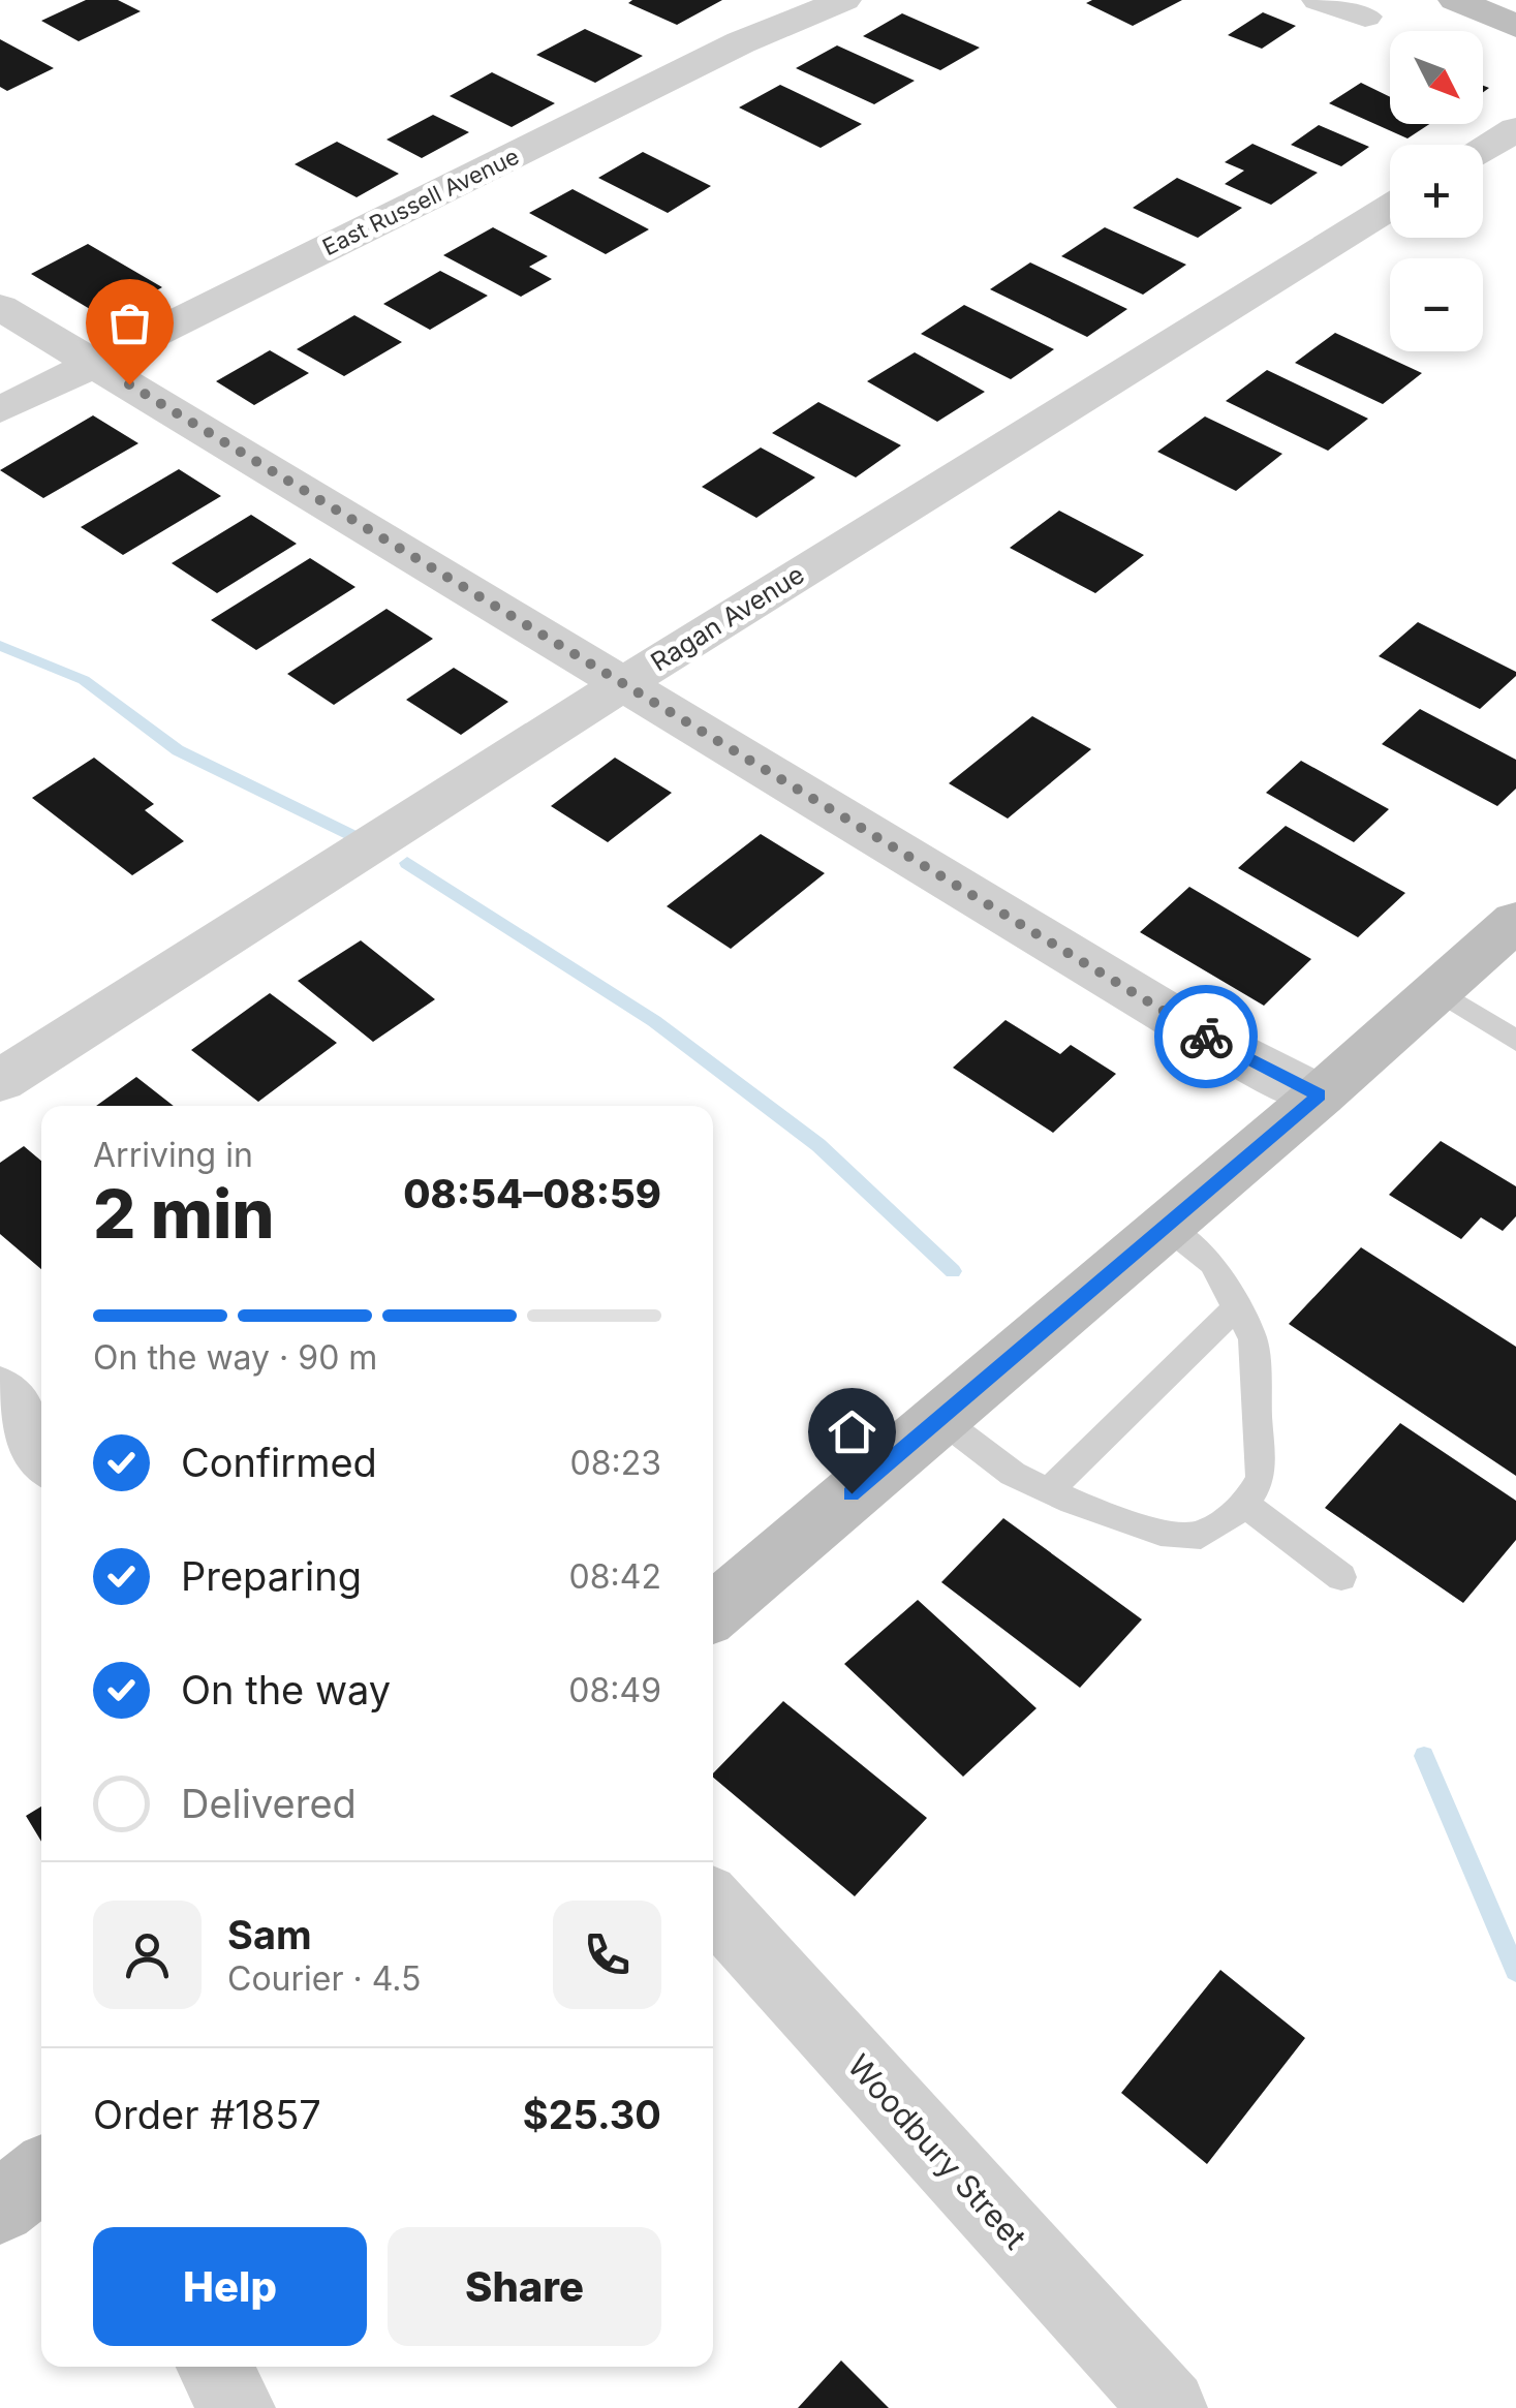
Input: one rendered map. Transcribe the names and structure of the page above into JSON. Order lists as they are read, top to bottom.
{
  "streets": {
    "street": ["East Russell Avenue", "Ragan Avenue", "Woodbury Street"]
  },
  "north": "bottom right",
  "page": {
    "map_buttons": ["+", "−"],
    "heading": ["2 min", "Arriving in", "08:54–08:59"],
    "panel": [
      "Sam",
      "Courier · 4.5",
      "Order #1857",
      "$25.30"
    ],
    "bar": "On the way · 90 m",
    "list": [
      ["Confirmed", "08:23"],
      ["Preparing", "08:42"],
      ["On the way", "08:49"],
      "Delivered"
    ],
    "buttons": ["Help", "Share"]
  }
}
